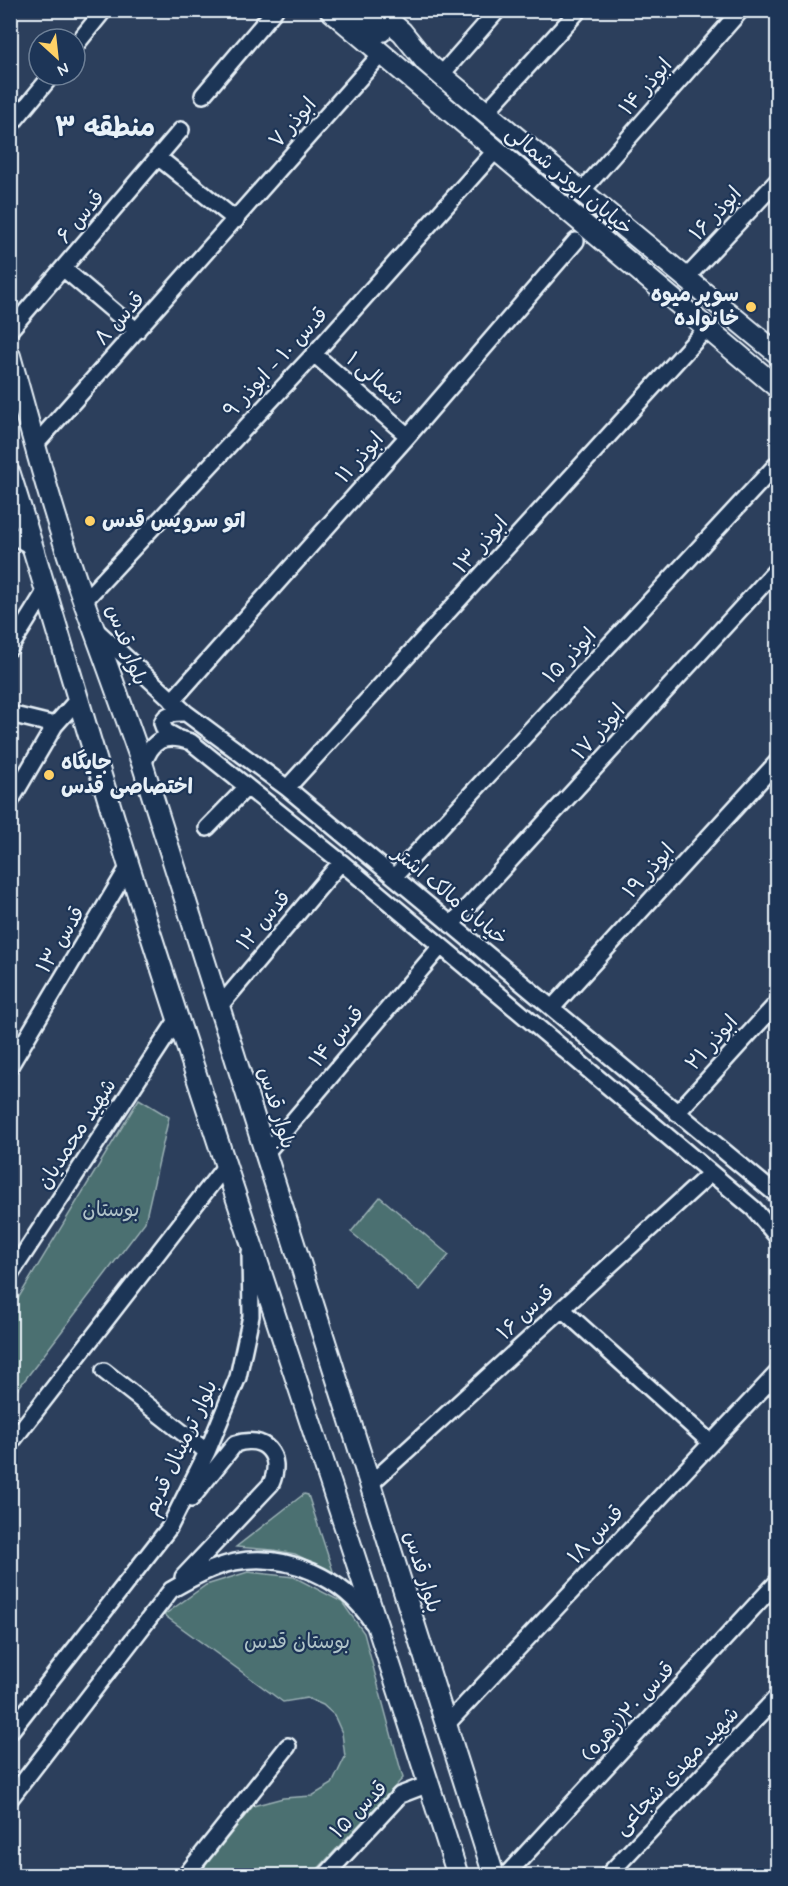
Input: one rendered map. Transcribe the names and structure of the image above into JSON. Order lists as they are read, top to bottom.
{
  "streets": {
    "main road": ["خیابان ابوذر شمالی", "بلوار قدس"],
    "street": [
      "ابوذر ۱۴",
      "ابوذر ۷",
      "ابوذر ۱۶",
      "قدس ۶",
      "قدس ۸",
      "قدس ۱۰ - ابوذر ۹",
      "شمالی ۱",
      "ابوذر ۱۱",
      "ابوذر ۱۳",
      "ابوذر ۱۵",
      "ابوذر ۱۷",
      "ابوذر ۱۹",
      "خیابان مالک اشتر",
      "قدس ۱۲",
      "قدس ۱۳",
      "قدس ۱۴",
      "ابوذر ۲۱",
      "شهید محمدیان",
      "قدس ۱۶",
      "بلوار ترمینال قدیم",
      "قدس ۱۸",
      "قدس ۲۰(زهره)",
      "شهید مهدی شجاعی",
      "قدس ۱۵"
    ]
  },
  "crossings": [
    ["ابوذر ۱۴", "خیابان ابوذر شمالی"],
    ["ابوذر ۷", "خیابان ابوذر شمالی"],
    ["ابوذر ۷", "قدس ۸"],
    ["خیابان ابوذر شمالی", "ابوذر ۱۶"],
    ["خیابان ابوذر شمالی", "قدس ۱۰ - ابوذر ۹"],
    ["خیابان ابوذر شمالی", "ابوذر ۱۳"],
    ["قدس ۸", "بلوار قدس"],
    ["قدس ۱۰ - ابوذر ۹", "شمالی ۱"],
    ["قدس ۱۰ - ابوذر ۹", "بلوار قدس"],
    ["شمالی ۱", "ابوذر ۱۱"],
    ["ابوذر ۱۱", "خیابان مالک اشتر"],
    ["ابوذر ۱۳", "خیابان مالک اشتر"],
    ["بلوار قدس", "خیابان مالک اشتر"],
    ["بلوار قدس", "قدس ۱۲"],
    ["بلوار قدس", "قدس ۱۴"],
    ["بلوار قدس", "قدس ۱۶"],
    ["بلوار قدس", "قدس ۱۸"],
    ["بلوار قدس", "قدس ۲۰(زهره)"],
    ["ابوذر ۱۵", "خیابان مالک اشتر"],
    ["ابوذر ۱۷", "خیابان مالک اشتر"],
    ["ابوذر ۱۹", "خیابان مالک اشتر"],
    ["خیابان مالک اشتر", "ابوذر ۲۱"]
  ],
  "districts": ["منطقه ۳"],
  "parks": ["بوستان", "بوستان قدس"],
  "places": ["سوپر میوه خانواده", "اتو سرویس قدس", "جایگاه اختصاصی قدس"],
  "north": "bottom right"
}
